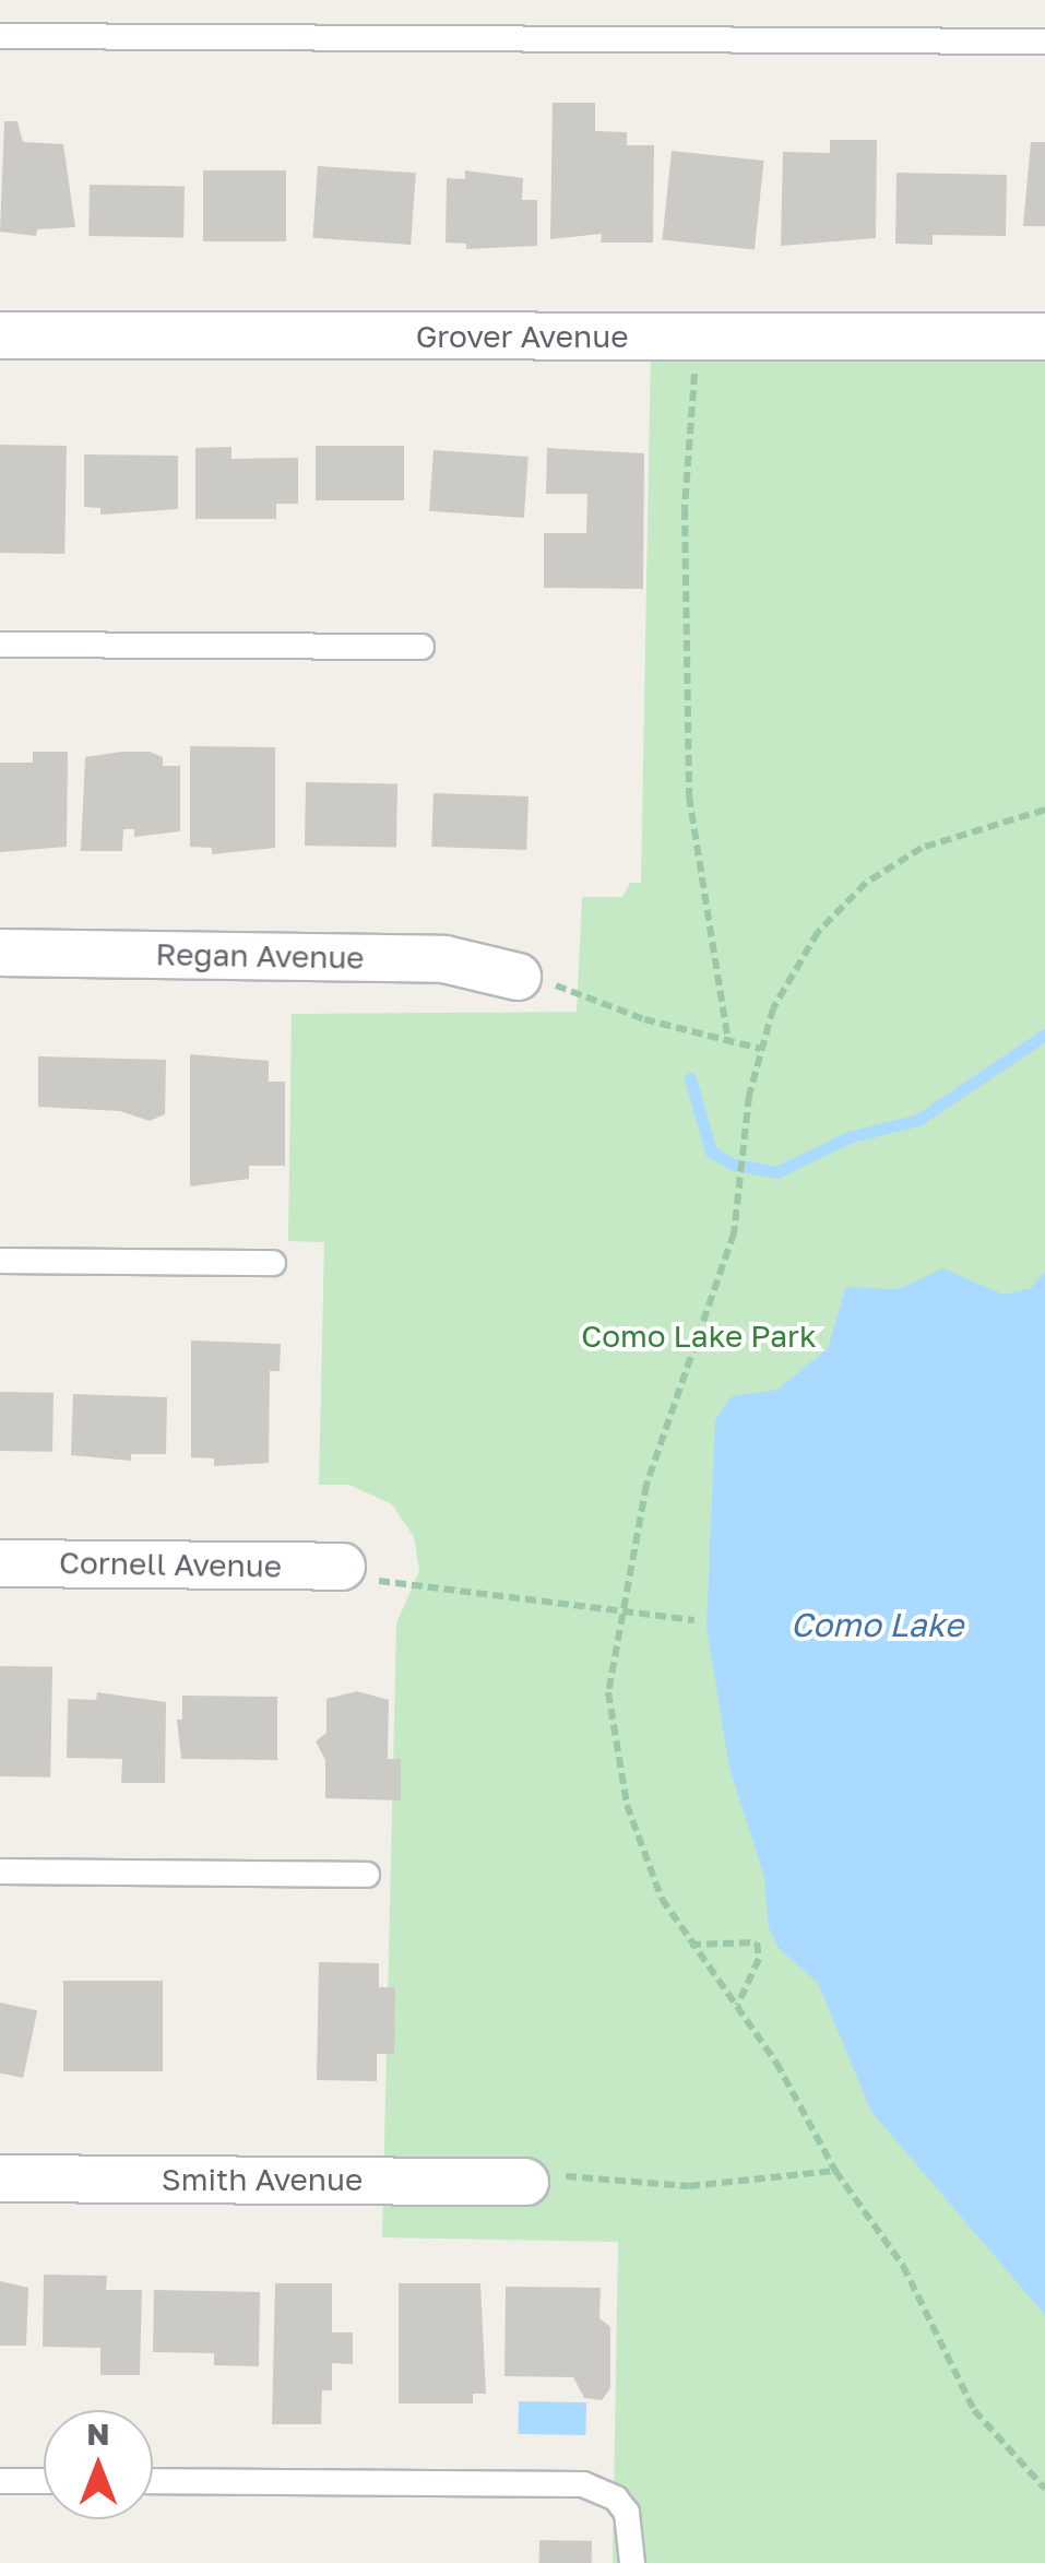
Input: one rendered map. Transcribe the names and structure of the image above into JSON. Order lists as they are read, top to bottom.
{
  "streets": {
    "street": [
      "Grover Avenue",
      "Regan Avenue",
      "Cornell Avenue",
      "Smith Avenue"
    ]
  },
  "water": ["Como Lake"],
  "parks": ["Como Lake Park"],
  "north": "top"
}
